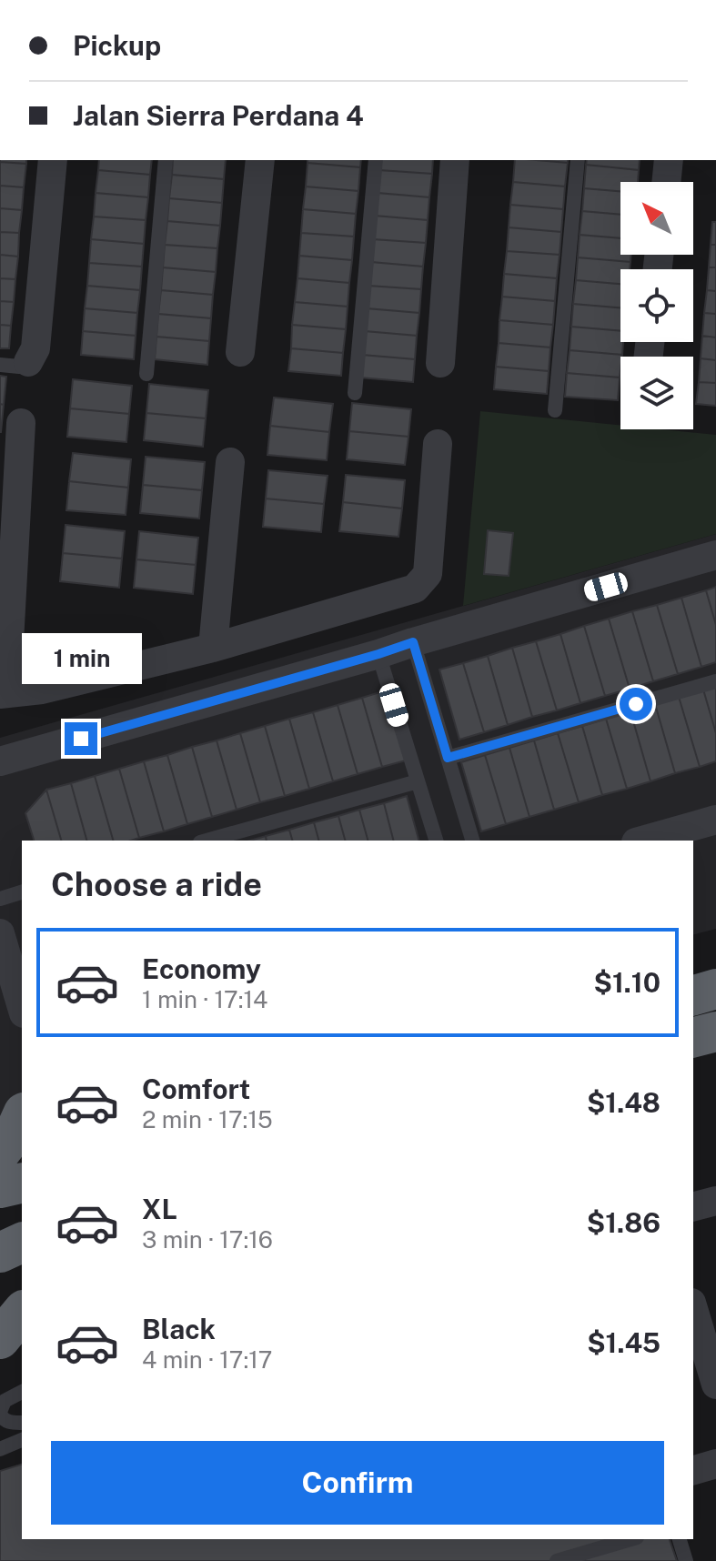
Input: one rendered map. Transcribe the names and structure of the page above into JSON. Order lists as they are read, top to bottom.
{
  "north": "top left",
  "page": {
    "banner": ["Pickup", "Jalan Sierra Perdana 4"],
    "bubble": "1 min",
    "heading": "Choose a ride",
    "list": [
      {
        "name": "Economy",
        "note": "1 min · 17:14",
        "value": "$1.10"
      },
      {
        "name": "Comfort",
        "note": "2 min · 17:15",
        "value": "$1.48"
      },
      {
        "name": "XL",
        "note": "3 min · 17:16",
        "value": "$1.86"
      },
      {
        "name": "Black",
        "note": "4 min · 17:17",
        "value": "$1.45"
      }
    ],
    "buttons": "Confirm"
  }
}
